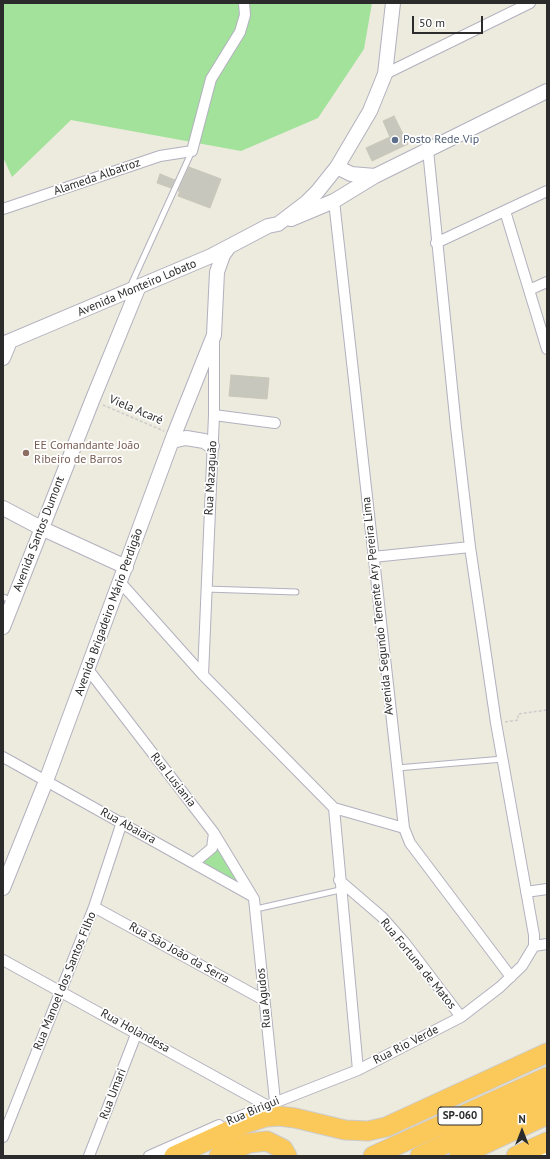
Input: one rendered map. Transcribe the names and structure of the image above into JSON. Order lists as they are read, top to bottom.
{
  "streets": {
    "highway": ["SP-060"],
    "main road": [
      "Avenida Monteiro Lobato",
      "Rua Mazaguão",
      "Avenida Santos Dumont",
      "Avenida Brigadeiro Mário Perdigão"
    ],
    "street": [
      "Alameda Albatroz",
      "Avenida Segundo Tenente Ary Pereira Lima",
      "Rua Lusiania",
      "Rua Abaiara",
      "Rua São João da Serra",
      "Rua Fortuna de Matos",
      "Rua Manoel dos Santos Filho",
      "Rua Agudos",
      "Rua Holandesa",
      "Rua Rio Verde",
      "Rua Umari",
      "Rua Birigui"
    ],
    "path": ["Viela Acaré"]
  },
  "crossings": [
    ["Avenida Monteiro Lobato", "Rua Mazaguão"],
    ["Avenida Monteiro Lobato", "Avenida Santos Dumont"],
    ["Viela Acaré", "Avenida Santos Dumont"],
    ["Viela Acaré", "Avenida Brigadeiro Mário Perdigão"],
    ["Rua Mazaguão", "Avenida Brigadeiro Mário Perdigão"],
    ["Avenida Segundo Tenente Ary Pereira Lima", "Rua Rio Verde"],
    ["Avenida Brigadeiro Mário Perdigão", "Rua Lusiania"],
    ["Avenida Brigadeiro Mário Perdigão", "Rua Abaiara"],
    ["Rua Lusiania", "Rua Abaiara"],
    ["Rua Lusiania", "Rua Agudos"],
    ["Rua Abaiara", "Rua Manoel dos Santos Filho"],
    ["Rua Abaiara", "Rua Agudos"],
    ["Rua São João da Serra", "Rua Manoel dos Santos Filho"],
    ["Rua São João da Serra", "Rua Agudos"],
    ["Rua Fortuna de Matos", "Rua Rio Verde"],
    ["Rua Manoel dos Santos Filho", "Rua Holandesa"],
    ["Rua Agudos", "Rua Holandesa"],
    ["Rua Agudos", "Rua Birigui"],
    ["Rua Holandesa", "Rua Umari"],
    ["Rua Holandesa", "Rua Birigui"],
    ["Rua Rio Verde", "Rua Birigui"]
  ],
  "places": ["Posto Rede Vip", "EE Comandante João Ribeiro de Barros"],
  "scale_bar": "50 m",
  "north": "top"
}
